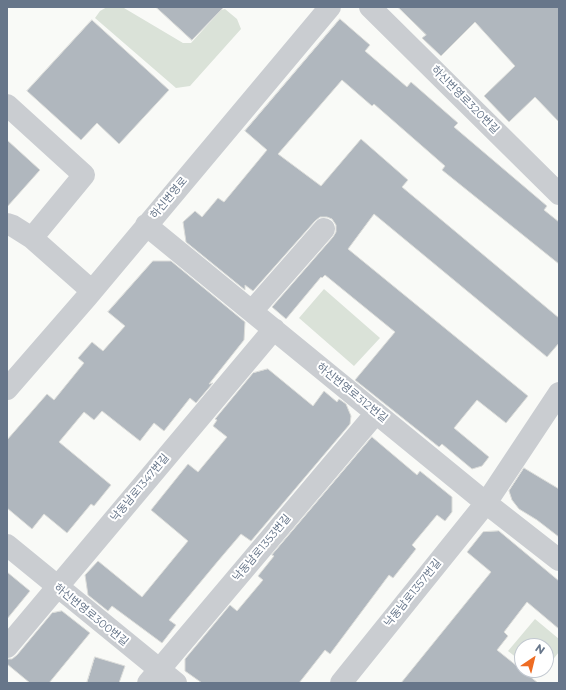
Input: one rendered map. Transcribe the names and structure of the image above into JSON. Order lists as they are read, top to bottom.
{
  "streets": {
    "street": [
      "하신번영로320번길",
      "하신번영로",
      "하신번영로312번길",
      "낙동남로1347번길",
      "낙동남로1353번길",
      "낙동남로1357번길",
      "하신번영로300번길"
    ]
  },
  "crossings": [
    ["하신번영로", "하신번영로312번길"],
    ["하신번영로312번길", "낙동남로1347번길"],
    ["하신번영로312번길", "낙동남로1353번길"],
    ["하신번영로312번길", "낙동남로1357번길"],
    ["낙동남로1347번길", "하신번영로300번길"],
    ["낙동남로1353번길", "하신번영로300번길"]
  ],
  "north": "top right"
}
